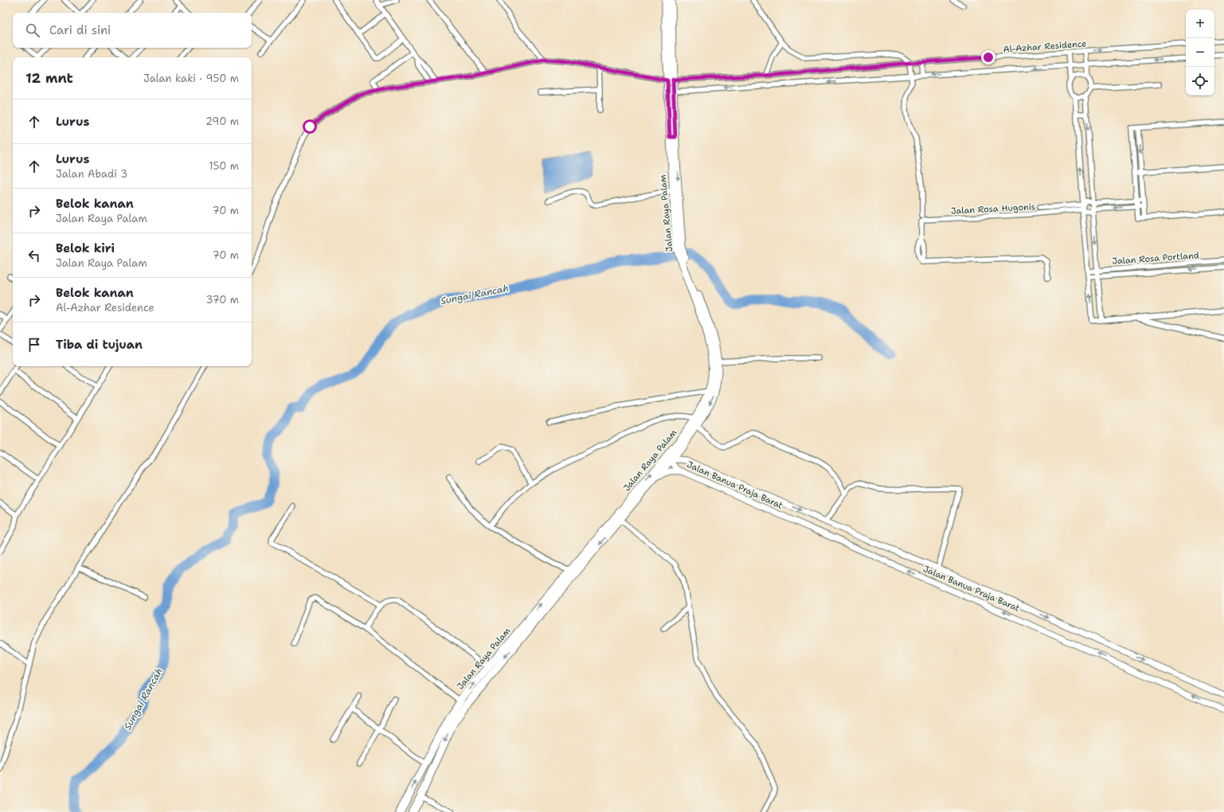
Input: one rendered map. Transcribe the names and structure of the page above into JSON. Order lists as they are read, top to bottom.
{
  "streets": {
    "main road": ["Jalan Raya Palam"],
    "street": [
      "Al-Azhar Residence",
      "Jalan Rosa Hugonis",
      "Jalan Rosa Portland",
      "Jalan Banua Praja Barat"
    ]
  },
  "crossings": [
    ["Al-Azhar Residence", "Jalan Raya Palam"],
    ["Jalan Raya Palam", "Jalan Banua Praja Barat"]
  ],
  "water": ["Sungai Rancah"],
  "page": {
    "map_buttons": ["+", "−"],
    "search": "Cari di sini",
    "heading": ["12 mnt", "Jalan kaki · 950 m"],
    "list": [
      ["Lurus", "290 m"],
      ["Lurus", "Jalan Abadi 3", "150 m"],
      ["Belok kanan", "Jalan Raya Palam", "70 m"],
      ["Belok kiri", "Jalan Raya Palam", "70 m"],
      ["Belok kanan", "Al-Azhar Residence", "370 m"],
      "Tiba di tujuan"
    ]
  }
}
